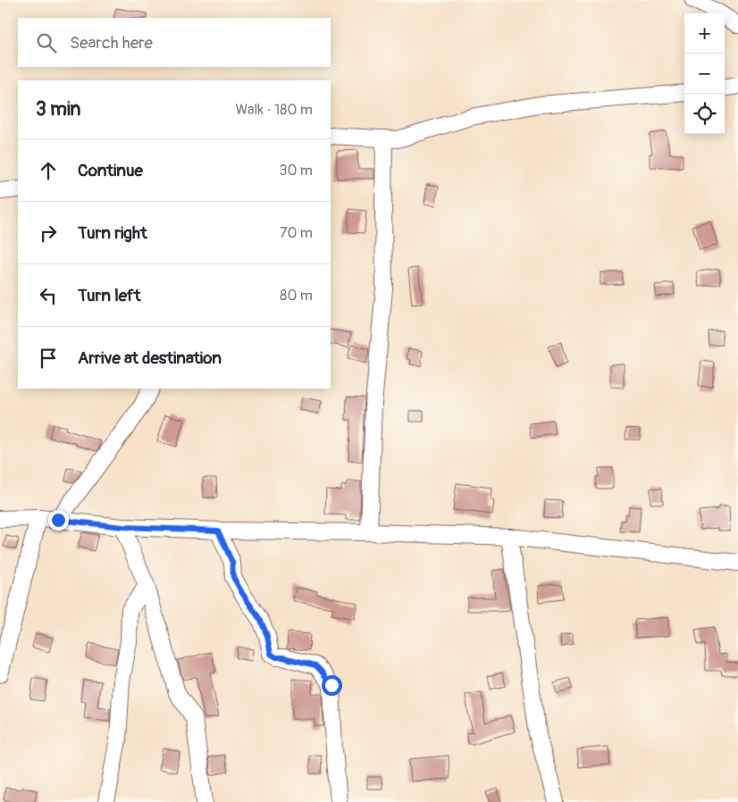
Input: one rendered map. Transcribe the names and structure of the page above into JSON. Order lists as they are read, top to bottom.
{
  "page": {
    "map_buttons": ["+", "−"],
    "search": "Search here",
    "heading": ["3 min", "Walk · 180 m"],
    "list": [
      ["Continue", "30 m"],
      ["Turn right", "70 m"],
      ["Turn left", "80 m"],
      "Arrive at destination"
    ]
  }
}
